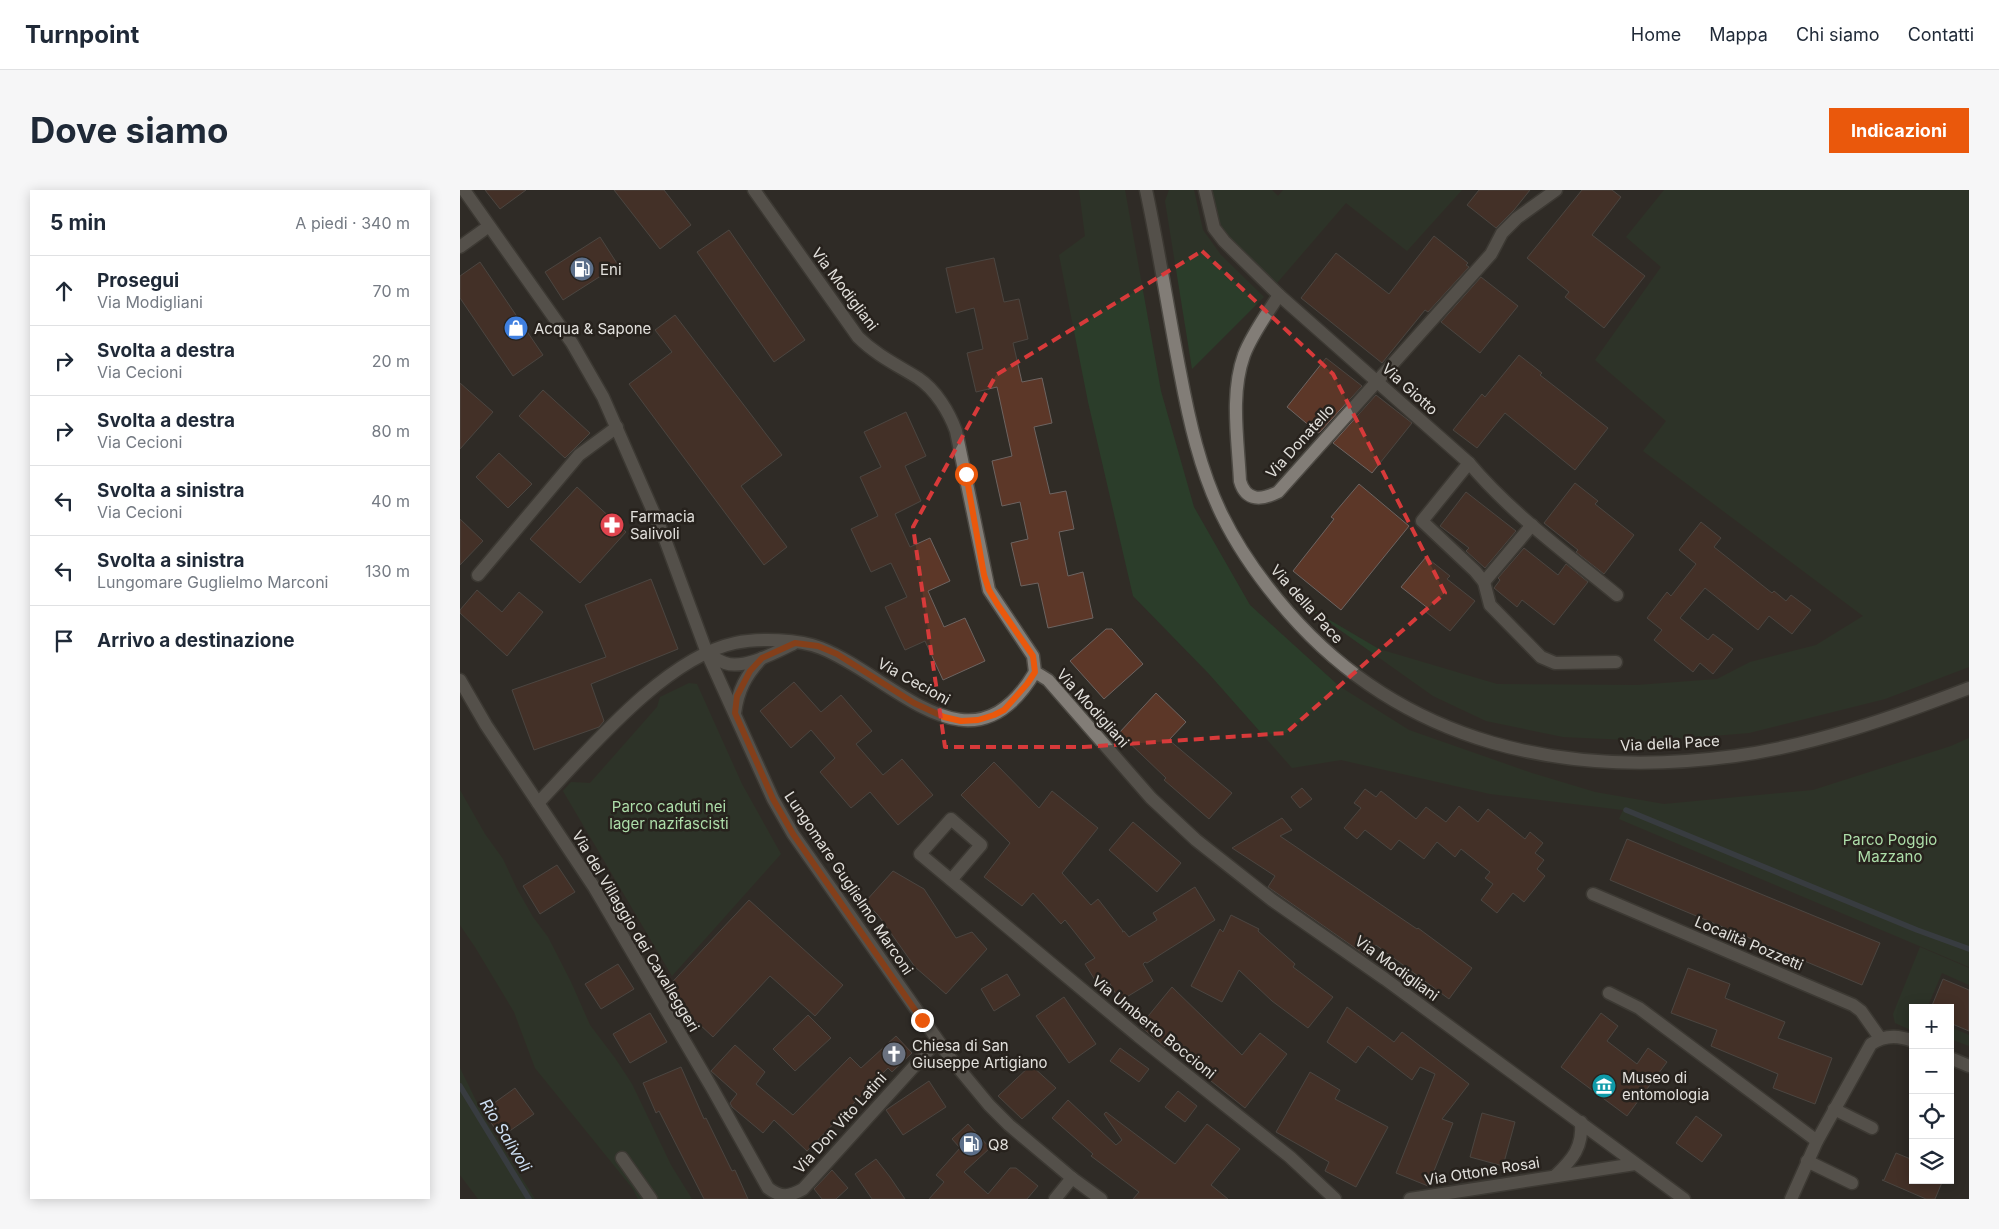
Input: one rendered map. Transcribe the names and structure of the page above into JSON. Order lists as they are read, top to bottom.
{
  "streets": {
    "street": [
      "Via Modigliani",
      "Via Giotto",
      "Via Donatello",
      "Via della Pace",
      "Via Cecioni",
      "Lungomare Guglielmo Marconi",
      "Via del Villaggio dei Cavalleggeri",
      "Località Pozzetti",
      "Via Umberto Boccioni",
      "Via Don Vito Latini",
      "Via Ottone Rosai"
    ]
  },
  "crossings": [
    ["Via Modigliani", "Via Cecioni"],
    ["Via Modigliani", "Via Ottone Rosai"],
    ["Via Giotto", "Via Donatello"],
    ["Via Cecioni", "Lungomare Guglielmo Marconi"],
    ["Via Cecioni", "Via del Villaggio dei Cavalleggeri"],
    ["Lungomare Guglielmo Marconi", "Via Don Vito Latini"],
    ["Via del Villaggio dei Cavalleggeri", "Via Don Vito Latini"]
  ],
  "water": ["Rio Salivoli"],
  "parks": ["Parco caduti nei lager nazifascisti", "Parco Poggio Mazzano"],
  "places": {
    "fuel station": ["Eni", "Q8"],
    "shop": ["Acqua & Sapone"],
    "pharmacy": ["Farmacia Salivoli"],
    "church": ["Chiesa di San Giuseppe Artigiano"],
    "museum": ["Museo di entomologia"]
  },
  "page": {
    "header": "Turnpoint",
    "nav": [
      "Home",
      "Mappa",
      "Chi siamo",
      "Contatti"
    ],
    "buttons": "Indicazioni",
    "title": "Dove siamo",
    "heading": ["5 min", "A piedi · 340 m"],
    "list": [
      ["Prosegui", "Via Modigliani", "70 m"],
      ["Svolta a destra", "Via Cecioni", "20 m"],
      ["Svolta a destra", "Via Cecioni", "80 m"],
      ["Svolta a sinistra", "Via Cecioni", "40 m"],
      ["Svolta a sinistra", "Lungomare Guglielmo Marconi", "130 m"],
      "Arrivo a destinazione"
    ],
    "map_buttons": ["+", "−"]
  }
}
